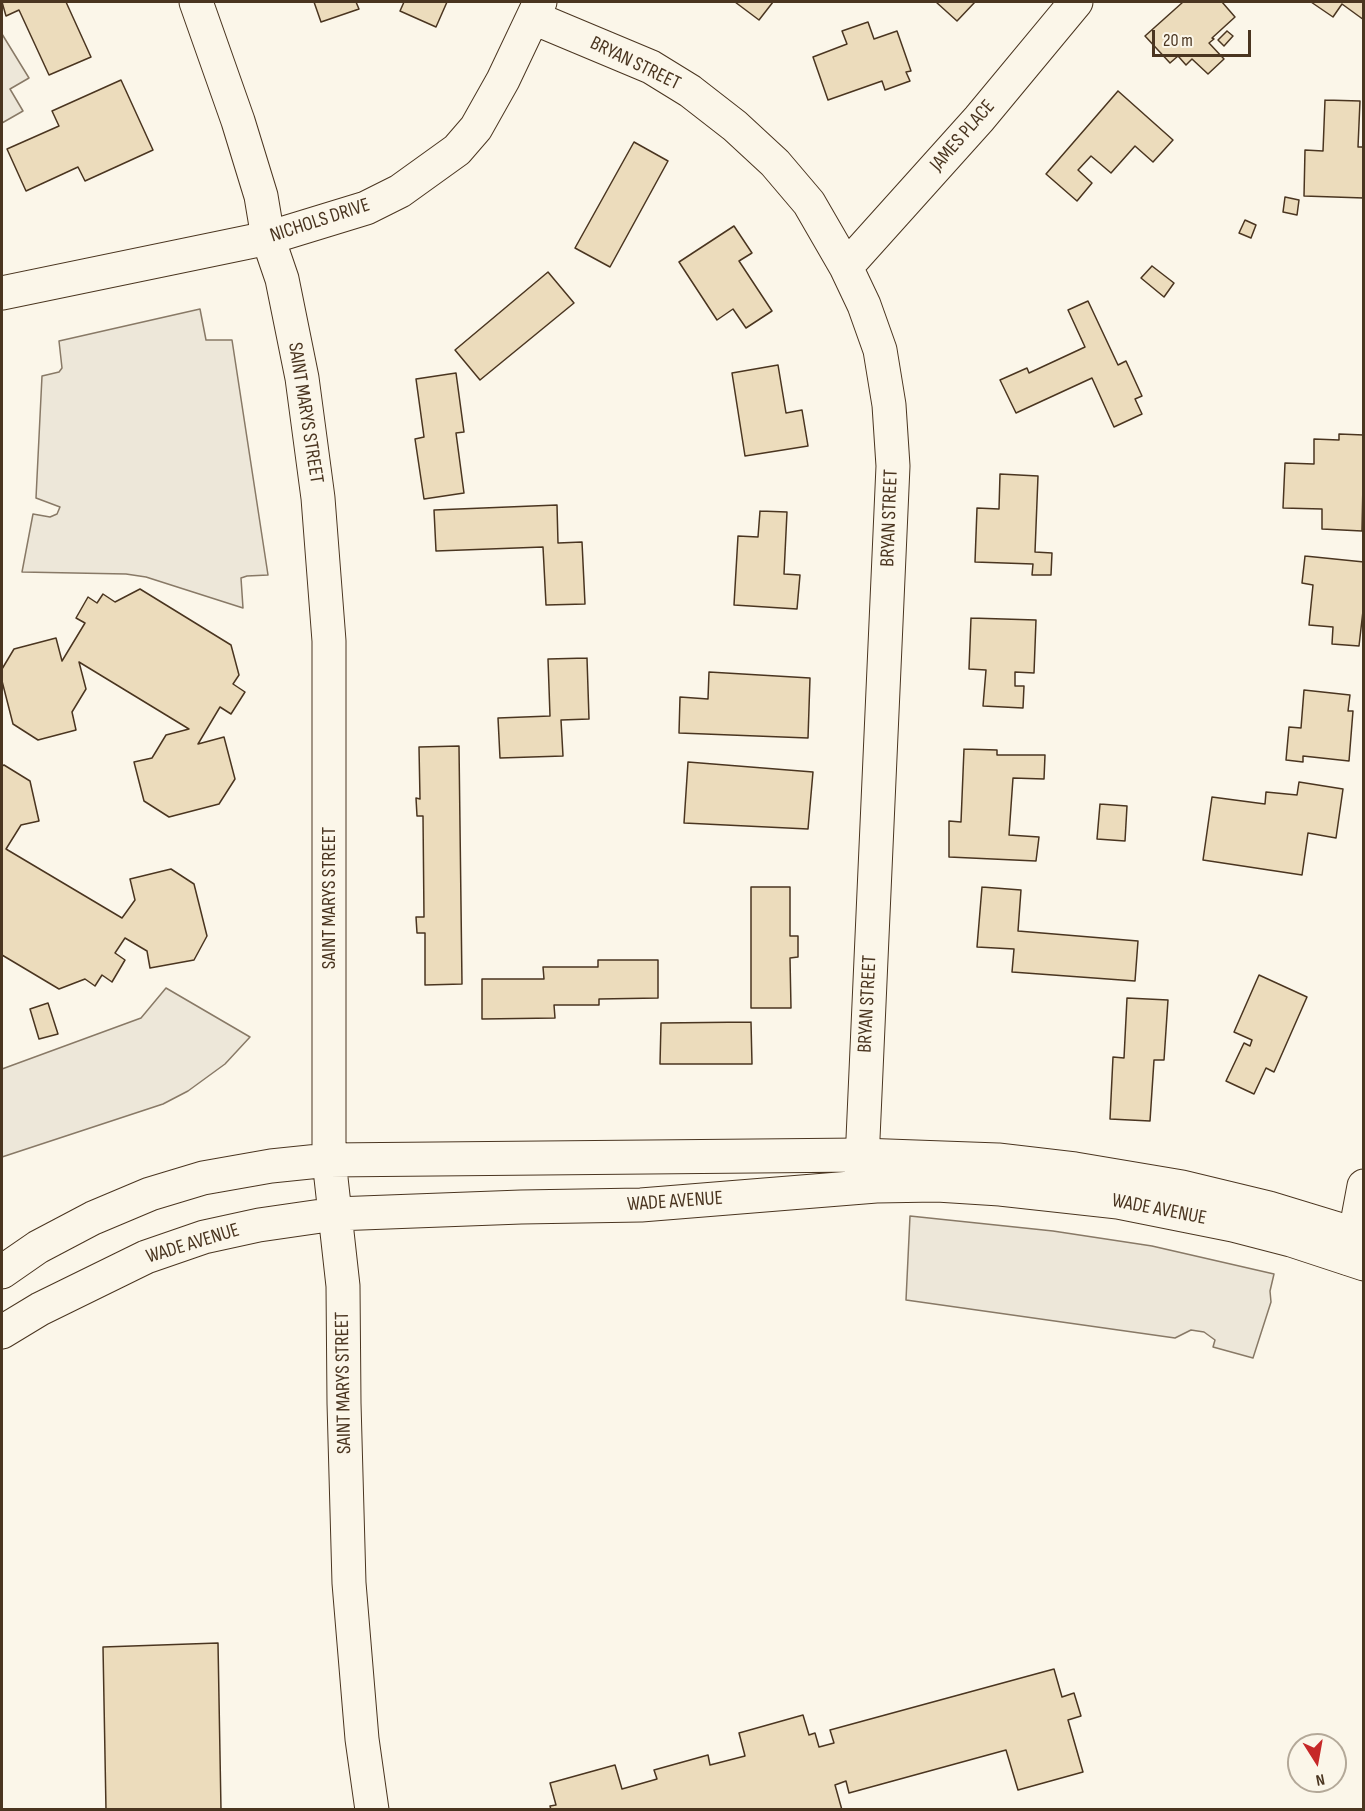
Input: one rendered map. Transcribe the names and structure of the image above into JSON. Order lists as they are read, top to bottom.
{
  "streets": {
    "main road": [
      "BRYAN STREET",
      "JAMES PLACE",
      "NICHOLS DRIVE",
      "SAINT MARYS STREET",
      "WADE AVENUE"
    ]
  },
  "crossings": [
    ["BRYAN STREET", "JAMES PLACE"],
    ["BRYAN STREET", "NICHOLS DRIVE"],
    ["BRYAN STREET", "WADE AVENUE"],
    ["NICHOLS DRIVE", "SAINT MARYS STREET"],
    ["SAINT MARYS STREET", "WADE AVENUE"]
  ],
  "scale_bar": "20 m",
  "north": "bottom"
}
